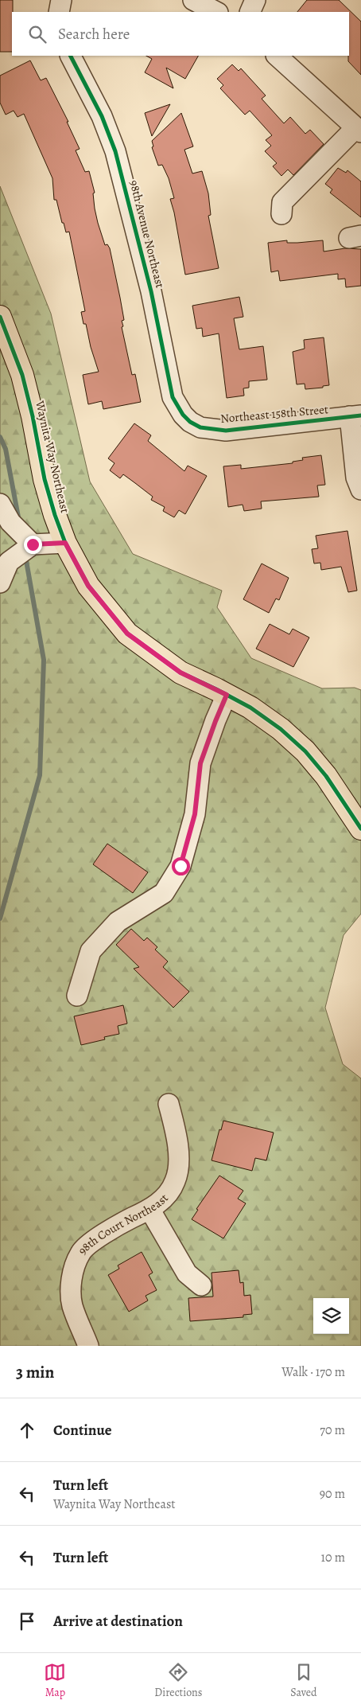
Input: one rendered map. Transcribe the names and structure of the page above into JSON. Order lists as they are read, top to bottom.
{
  "streets": {
    "main road": ["Waynita Way Northeast"],
    "street": ["98th Avenue Northeast", "Northeast 158th Street", "98th Court Northeast"]
  },
  "crossings": [
    ["98th Avenue Northeast", "Northeast 158th Street"]
  ],
  "page": {
    "search": "Search here",
    "heading": ["3 min", "Walk · 170 m"],
    "list": [
      ["Continue", "70 m"],
      ["Turn left", "Waynita Way Northeast", "90 m"],
      ["Turn left", "10 m"],
      "Arrive at destination"
    ],
    "nav": ["Map", "Directions", "Saved"]
  }
}
